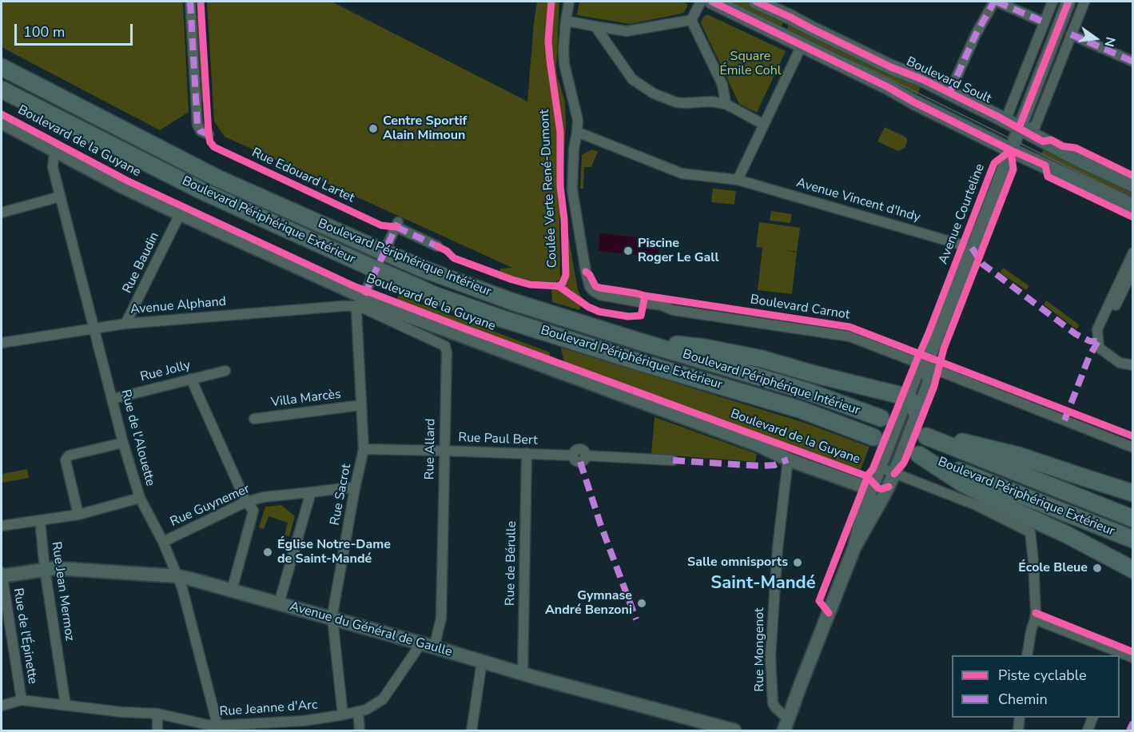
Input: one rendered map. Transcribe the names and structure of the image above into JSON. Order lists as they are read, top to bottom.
{
  "streets": {
    "highway": ["Boulevard Périphérique Extérieur", "Boulevard Périphérique Intérieur"],
    "main road": [
      "Boulevard Soult",
      "Boulevard de la Guyane",
      "Avenue Courteline",
      "Avenue du Général de Gaulle"
    ],
    "street": [
      "Avenue Vincent d'Indy",
      "Rue Baudin",
      "Avenue Alphand",
      "Boulevard Carnot",
      "Rue Jolly",
      "Villa Marcès",
      "Rue de l'Alouette",
      "Rue Paul Bert",
      "Rue Allard",
      "Rue Sacrot",
      "Rue Guynemer",
      "Rue de Bérulle",
      "Rue Jean Mermoz",
      "Rue de l'Épinette",
      "Rue Mongenot",
      "Rue Jeanne d'Arc"
    ],
    "cycle path": ["Rue Edouard Lartet", "Coulée Verte René-Dumont"]
  },
  "crossings": [
    ["Boulevard Soult", "Avenue Courteline"],
    ["Boulevard de la Guyane", "Avenue Courteline"],
    ["Boulevard de la Guyane", "Rue Baudin"],
    ["Boulevard de la Guyane", "Avenue Alphand"],
    ["Boulevard de la Guyane", "Rue de l'Alouette"],
    ["Boulevard de la Guyane", "Rue Allard"],
    ["Boulevard de la Guyane", "Rue Sacrot"],
    ["Boulevard de la Guyane", "Rue Mongenot"],
    ["Avenue Vincent d'Indy", "Avenue Courteline"],
    ["Avenue Vincent d'Indy", "Boulevard Carnot"],
    ["Avenue Courteline", "Boulevard Carnot"],
    ["Rue Baudin", "Avenue Alphand"],
    ["Avenue Alphand", "Rue de l'Alouette"],
    ["Avenue Alphand", "Rue Allard"],
    ["Avenue Alphand", "Rue Sacrot"],
    ["Rue Jolly", "Rue de l'Alouette"],
    ["Villa Marcès", "Rue Sacrot"],
    ["Rue de l'Alouette", "Rue Guynemer"],
    ["Rue de l'Alouette", "Avenue du Général de Gaulle"],
    ["Rue de l'Alouette", "Rue Jeanne d'Arc"],
    ["Rue Paul Bert", "Rue Allard"],
    ["Rue Paul Bert", "Rue Sacrot"],
    ["Rue Paul Bert", "Rue de Bérulle"],
    ["Rue Allard", "Rue Sacrot"],
    ["Rue Allard", "Avenue du Général de Gaulle"],
    ["Rue Allard", "Rue Jeanne d'Arc"],
    ["Rue Sacrot", "Rue Guynemer"],
    ["Rue Sacrot", "Avenue du Général de Gaulle"],
    ["Rue Sacrot", "Rue Jeanne d'Arc"],
    ["Rue de Bérulle", "Avenue du Général de Gaulle"],
    ["Rue Jean Mermoz", "Avenue du Général de Gaulle"],
    ["Rue Jean Mermoz", "Rue Jeanne d'Arc"],
    ["Avenue du Général de Gaulle", "Rue de l'Épinette"],
    ["Avenue du Général de Gaulle", "Rue Jeanne d'Arc"],
    ["Rue de l'Épinette", "Rue Jeanne d'Arc"]
  ],
  "districts": ["Saint-Mandé"],
  "parks": ["Square Émile Cohl"],
  "places": [
    "Centre Sportif Alain Mimoun",
    "Piscine Roger Le Gall",
    "Église Notre-Dame de Saint-Mandé",
    "Salle omnisports",
    "École Bleue",
    "Gymnase André Benzoni"
  ],
  "legend": ["Piste cyclable", "Chemin"],
  "scale_bar": "100 m",
  "north": "right"
}
